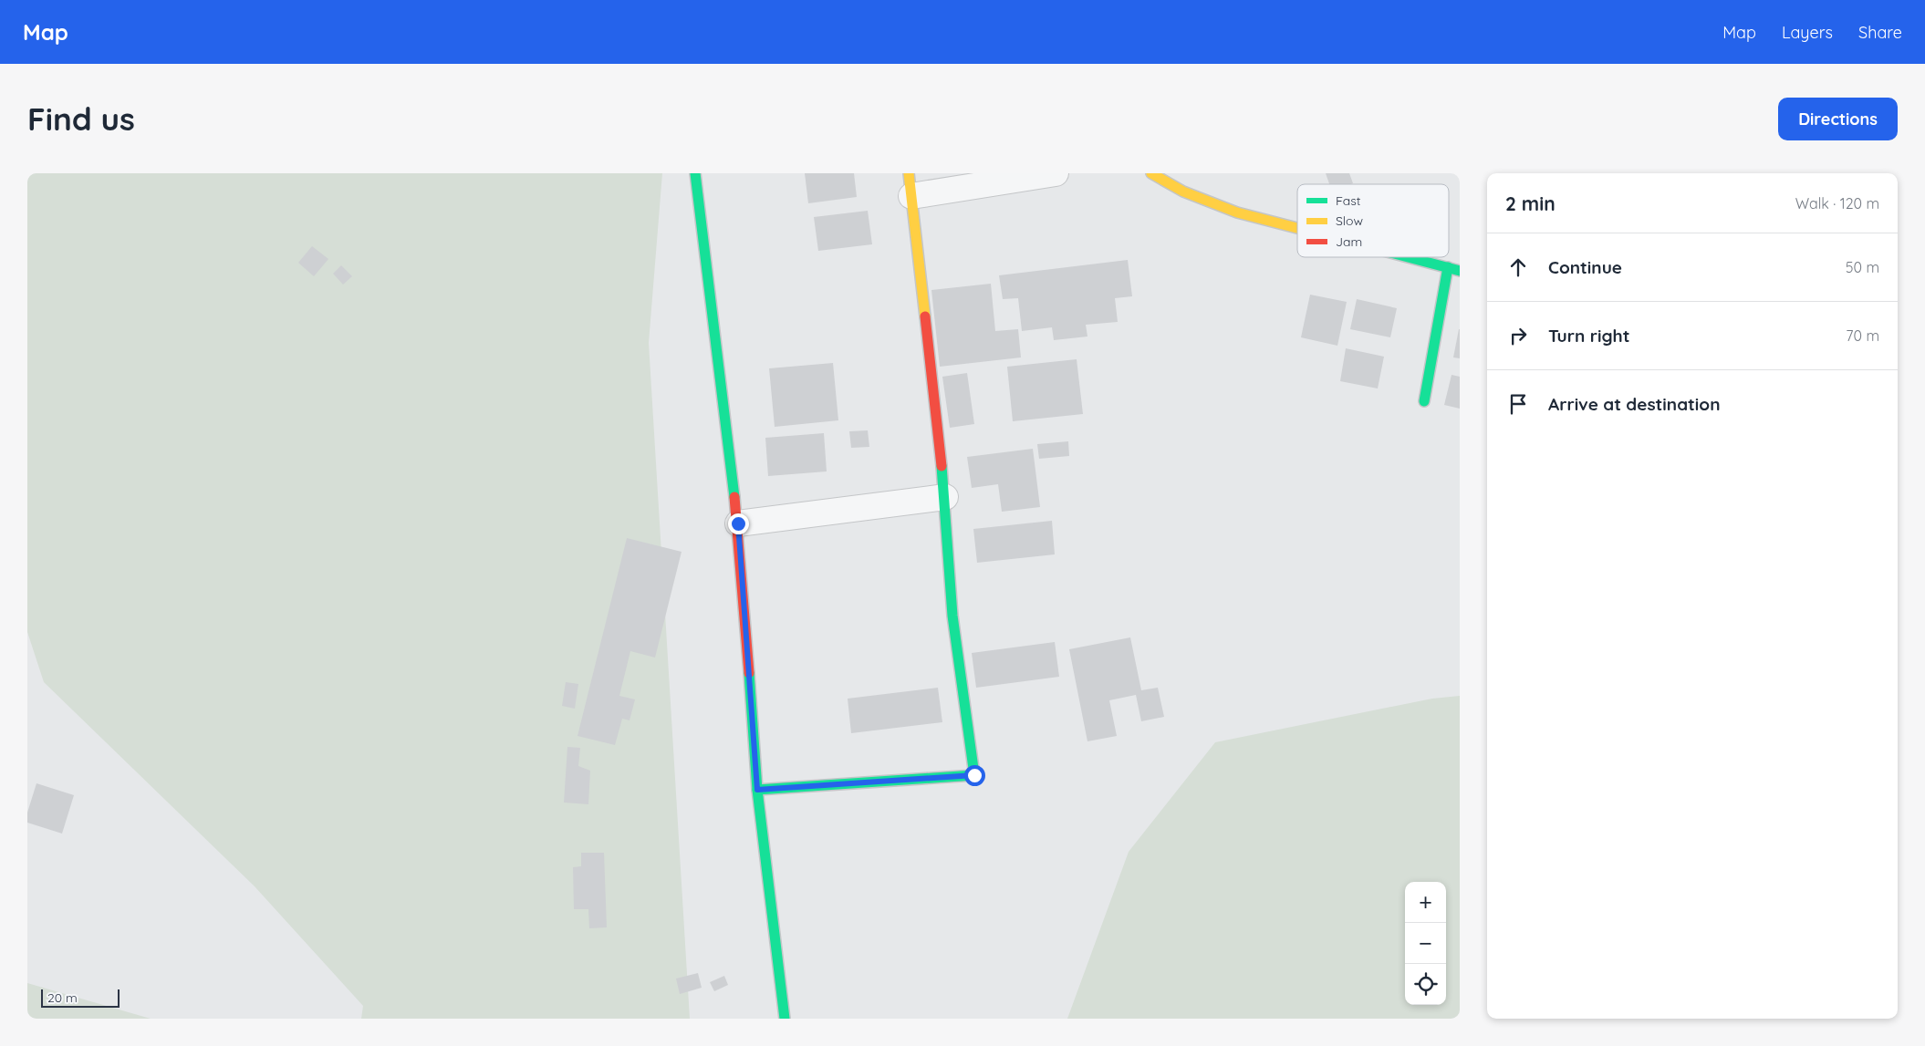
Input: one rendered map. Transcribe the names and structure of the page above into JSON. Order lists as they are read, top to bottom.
{
  "legend": ["Fast", "Slow", "Jam"],
  "scale_bar": "20 m",
  "page": {
    "header": "Map",
    "nav": ["Map", "Layers", "Share"],
    "buttons": "Directions",
    "title": "Find us",
    "heading": ["2 min", "Walk · 120 m"],
    "list": [
      ["Continue", "50 m"],
      ["Turn right", "70 m"],
      "Arrive at destination"
    ],
    "map_buttons": ["+", "−"],
    "scale": "20 m"
  }
}
